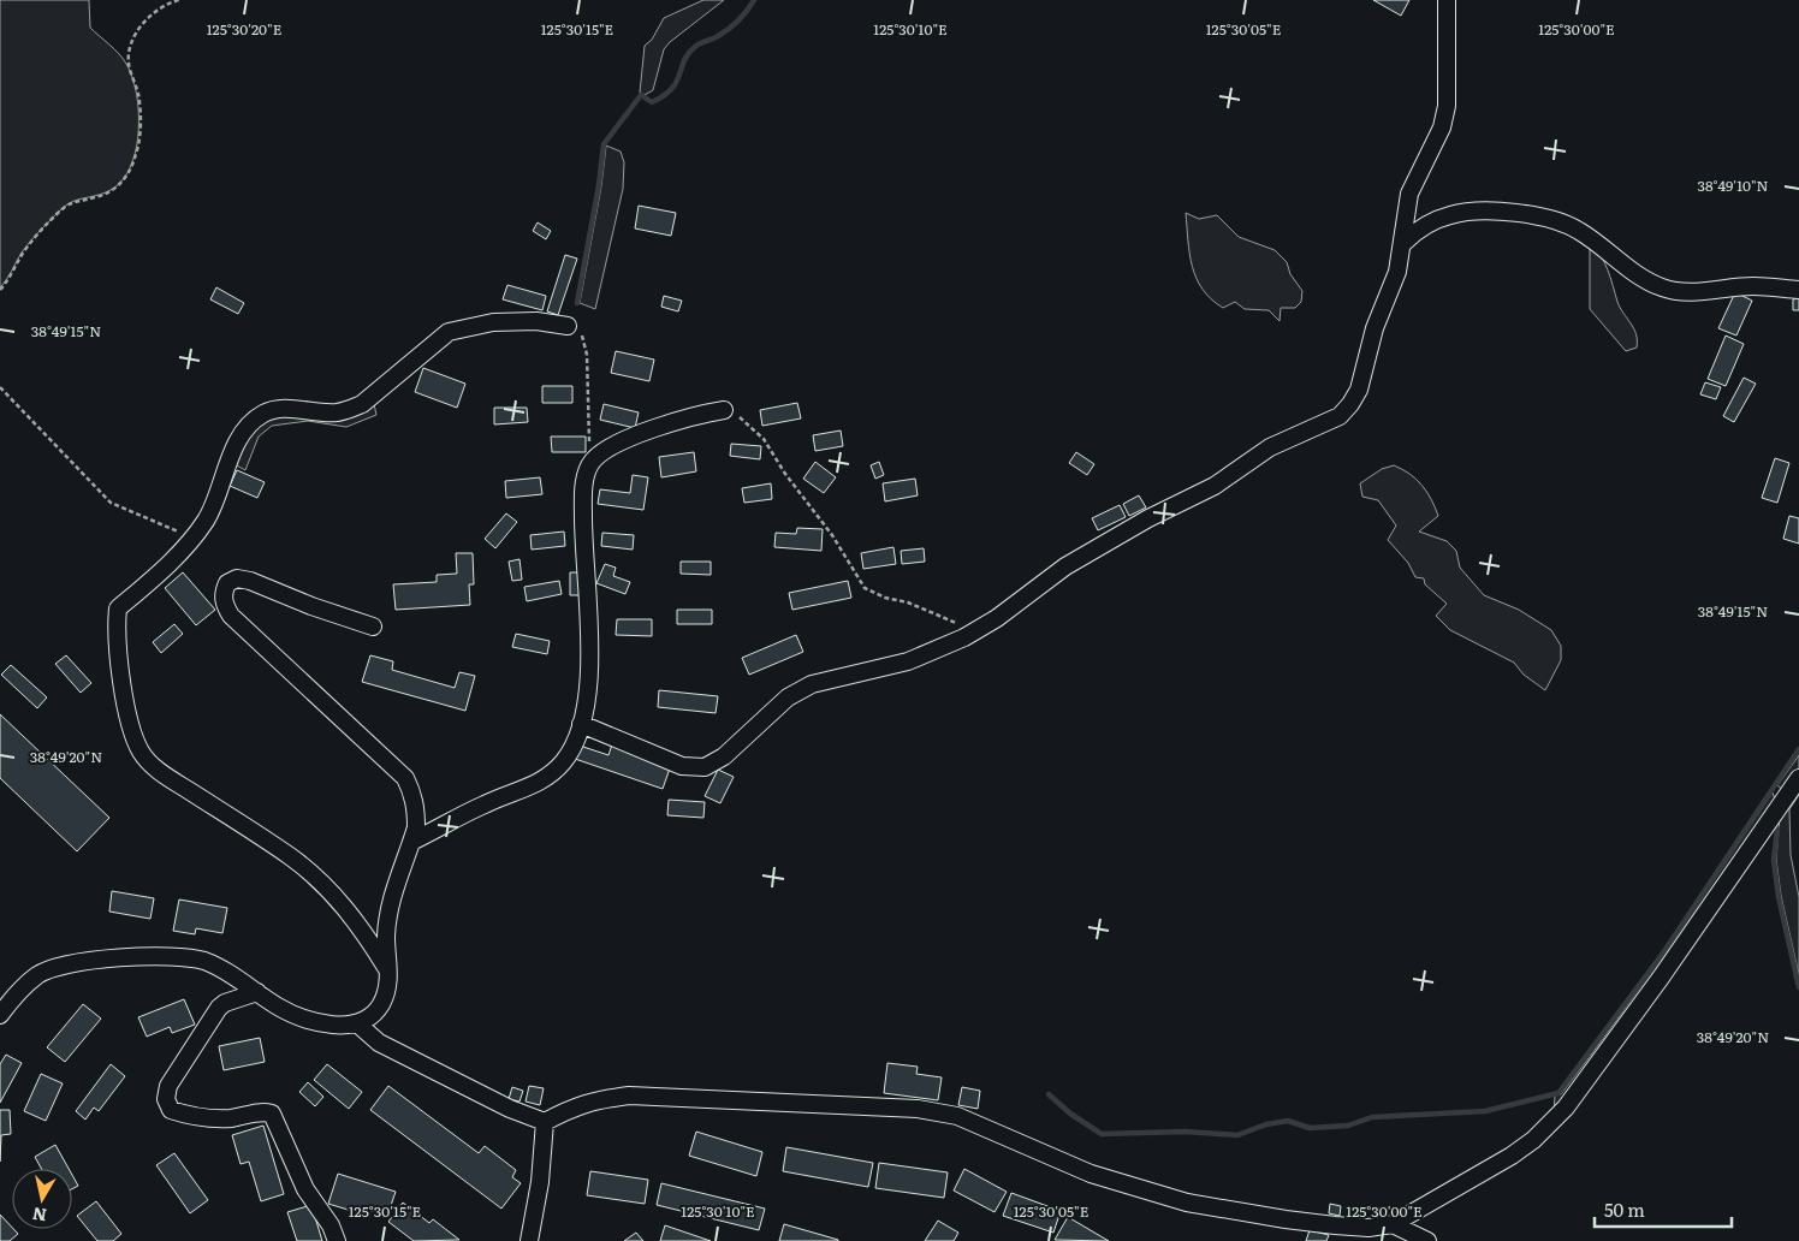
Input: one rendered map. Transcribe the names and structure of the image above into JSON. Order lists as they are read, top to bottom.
{
  "scale_bar": "50 m",
  "north": "bottom",
  "coordinates": [
    "125°30'00\"E",
    "125°30'20\"E",
    "125°30'15\"E",
    "125°30'10\"E",
    "125°30'05\"E",
    "38°49'10\"N",
    "38°49'15\"N",
    "38°49'20\"N"
  ]
}
